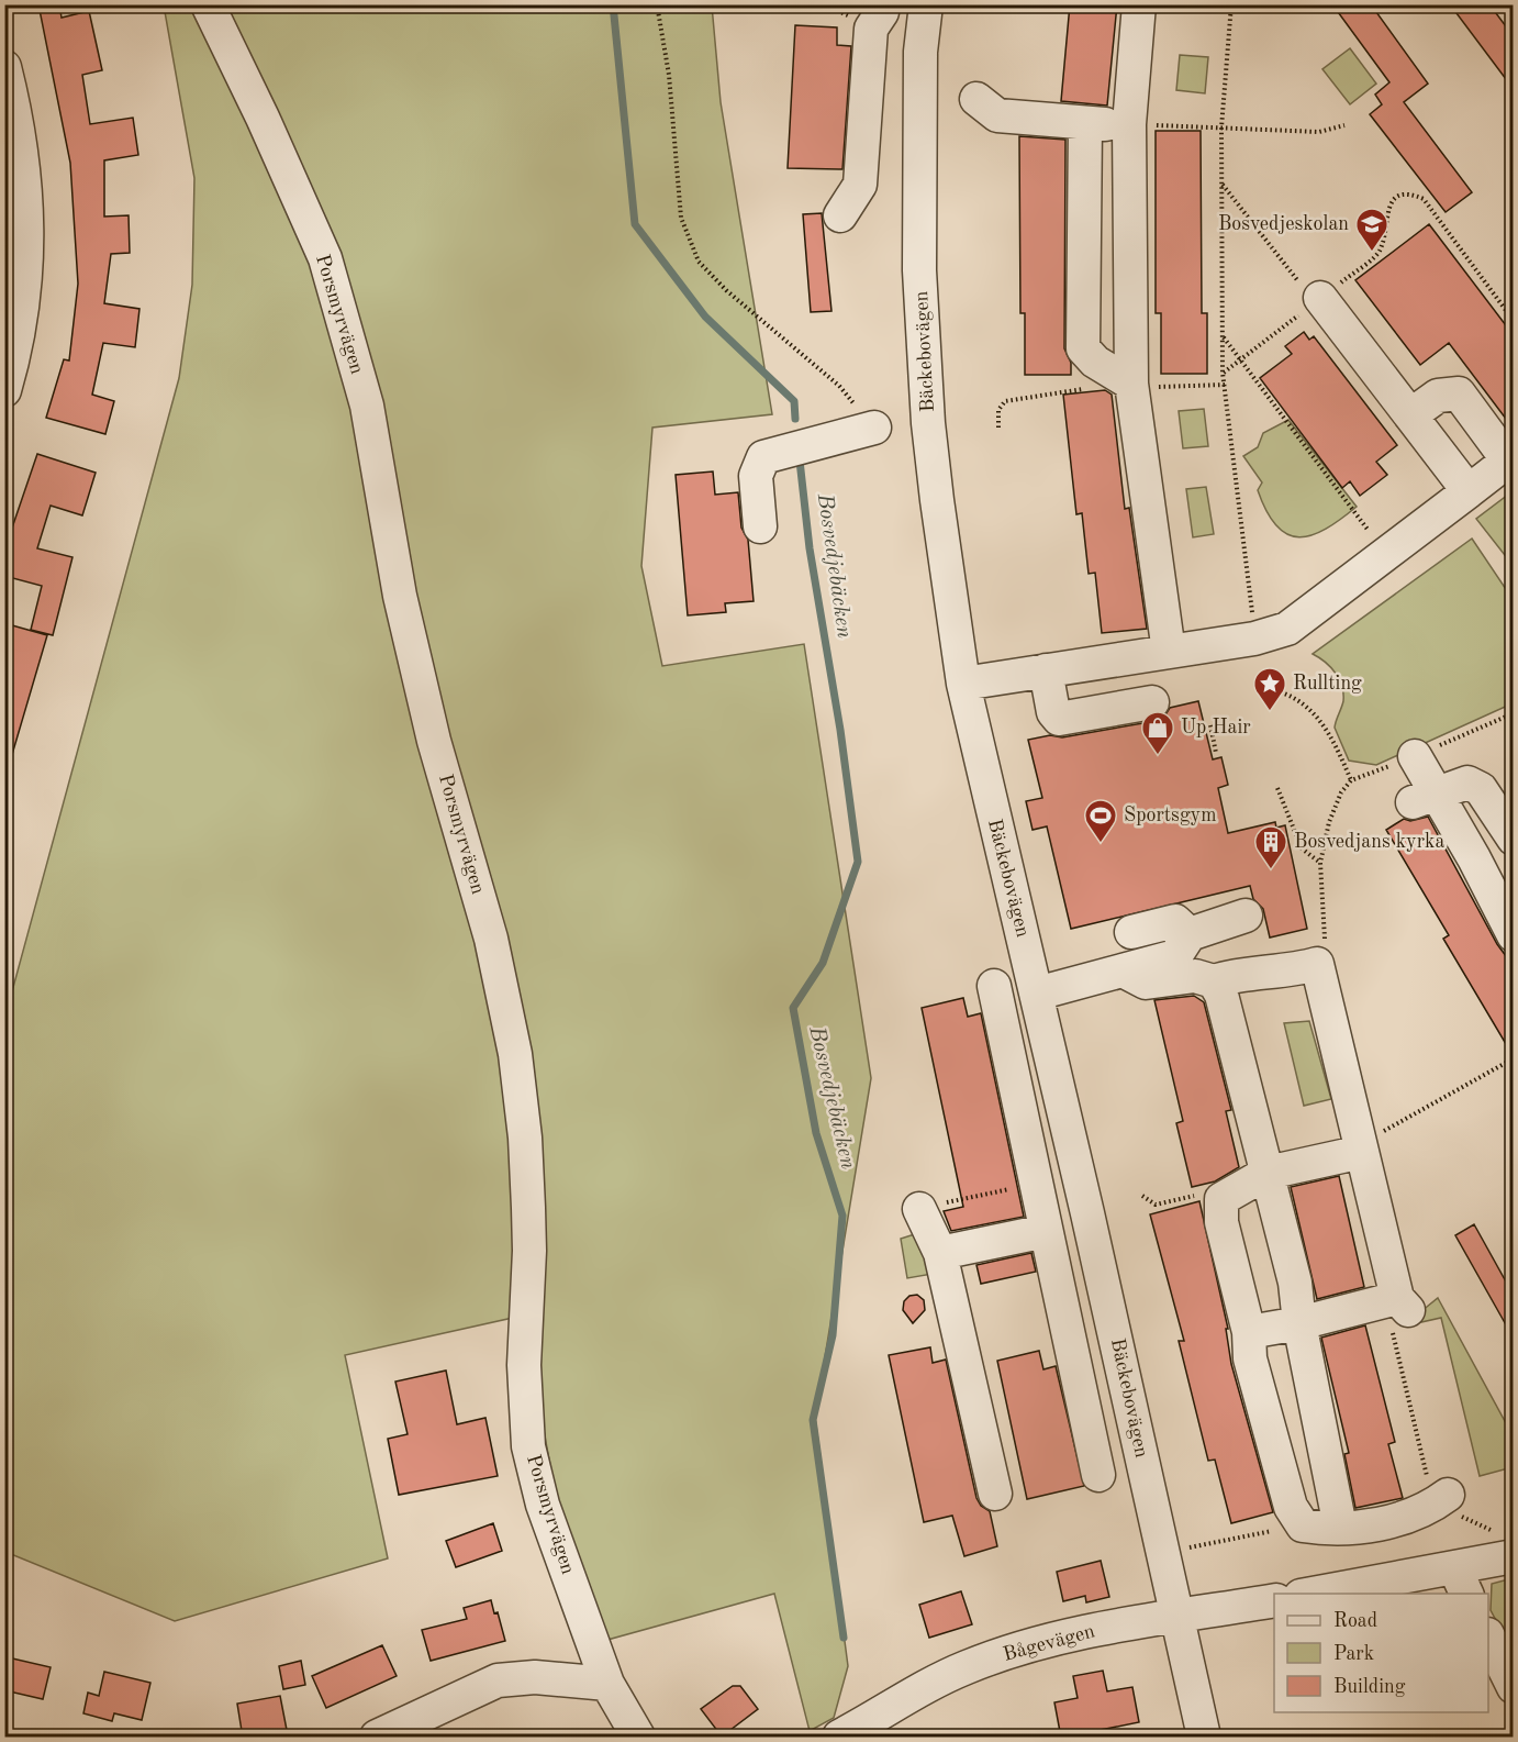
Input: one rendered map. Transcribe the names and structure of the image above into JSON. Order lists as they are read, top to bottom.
{
  "streets": {
    "street": ["Porsmyrvägen", "Bäckebovägen", "Bågevägen"]
  },
  "crossings": [
    ["Bäckebovägen", "Bågevägen"]
  ],
  "water": ["Bosvedjebäcken"],
  "places": {
    "school or university": ["Bosvedjeskolan"],
    "place": ["Rullting"],
    "shop": ["Up Hair"],
    "sports": ["Sportsgym"],
    "building": ["Bosvedjans kyrka"]
  },
  "legend": ["Road", "Park", "Building"]
}
